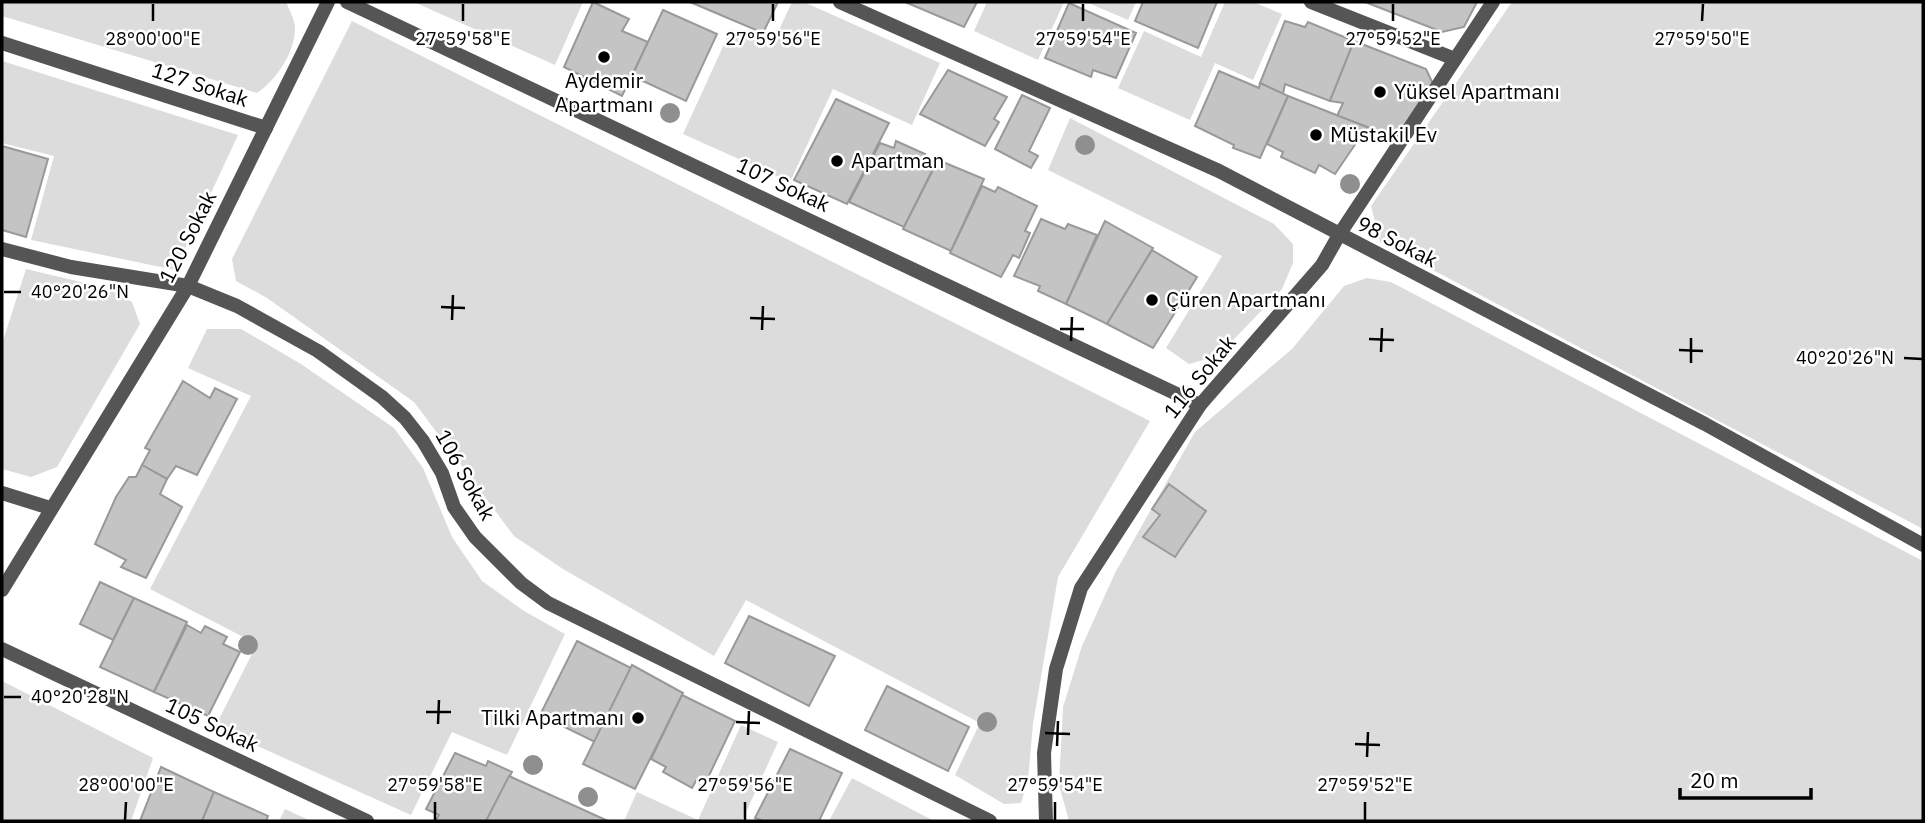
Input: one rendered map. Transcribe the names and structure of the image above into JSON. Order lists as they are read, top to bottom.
{
  "streets": {
    "street": [
      "127 Sokak",
      "107 Sokak",
      "120 Sokak",
      "98 Sokak",
      "116 Sokak",
      "106 Sokak",
      "105 Sokak"
    ]
  },
  "crossings": [
    ["127 Sokak", "120 Sokak"],
    ["107 Sokak", "116 Sokak"],
    ["120 Sokak", "106 Sokak"],
    ["98 Sokak", "116 Sokak"]
  ],
  "places": [
    "Aydemir Apartmanı",
    "Yüksel Apartmanı",
    "Müstakil Ev",
    "Apartman",
    "Çüren Apartmanı",
    "Tilki Apartmanı"
  ],
  "scale_bar": "20 m",
  "coordinates": [
    "28°00'00\"E",
    "27°59'58\"E",
    "27°59'56\"E",
    "27°59'54\"E",
    "27°59'52\"E",
    "27°59'50\"E",
    "40°20'26\"N",
    "40°20'28\"N"
  ]
}
